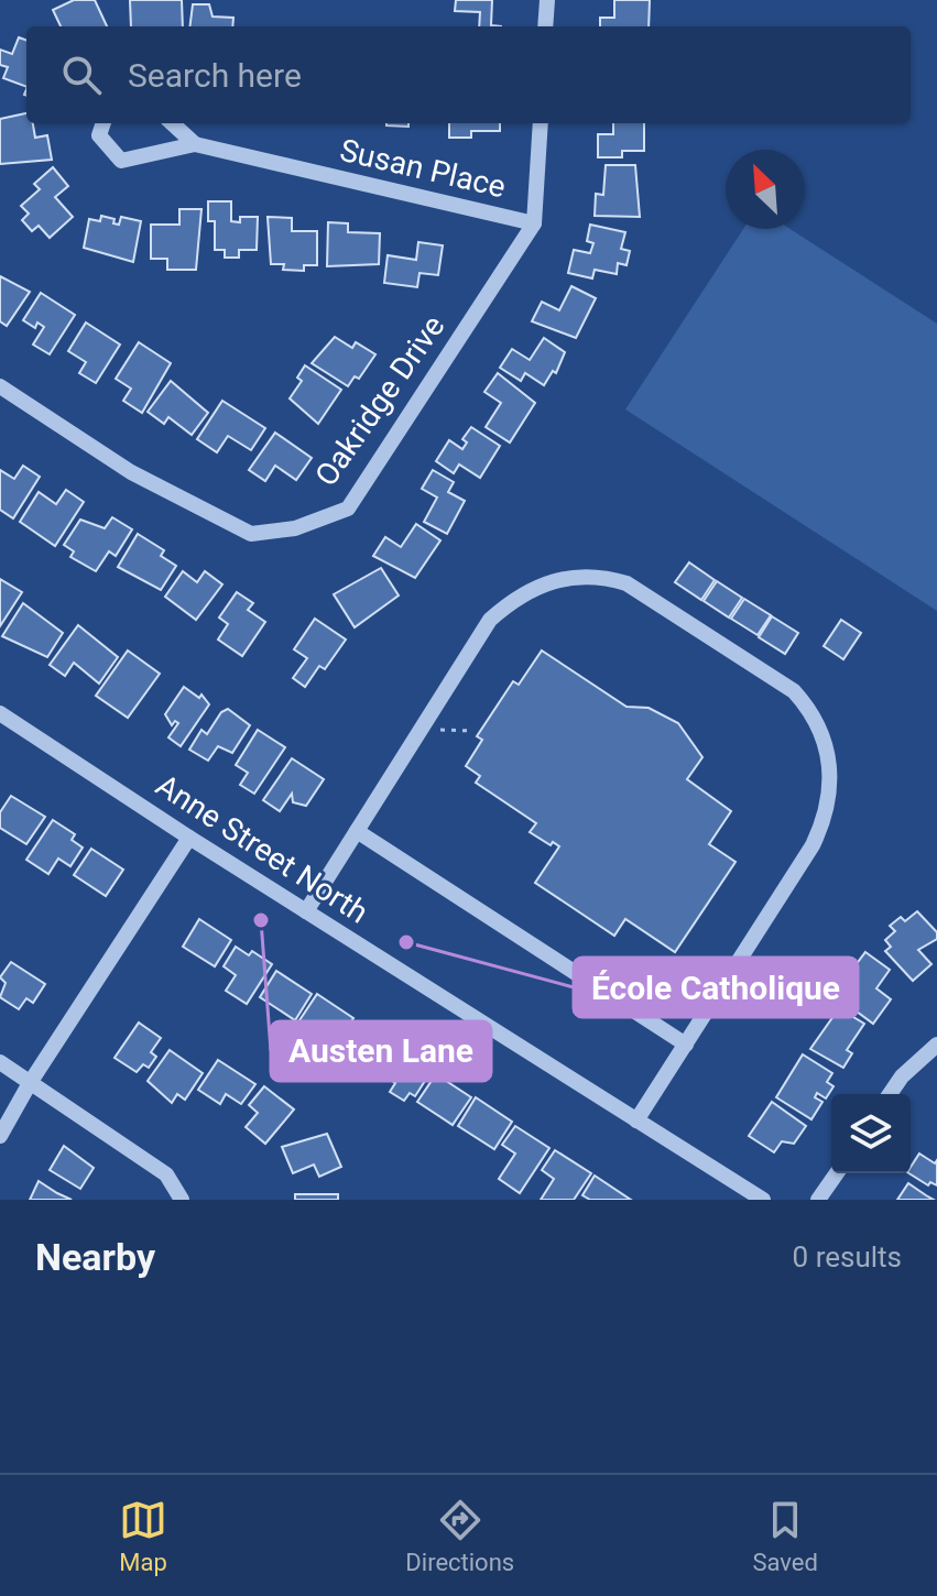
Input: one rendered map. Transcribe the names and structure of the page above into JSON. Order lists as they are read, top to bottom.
{
  "streets": {
    "street": ["Susan Place", "Oakridge Drive", "Anne Street North"]
  },
  "crossings": [
    ["Susan Place", "Oakridge Drive"]
  ],
  "places": ["Austen Lane", "École Catholique"],
  "north": "top left",
  "page": {
    "search": "Search here",
    "heading": ["Nearby", "0 results"],
    "nav": ["Map", "Directions", "Saved"]
  }
}
